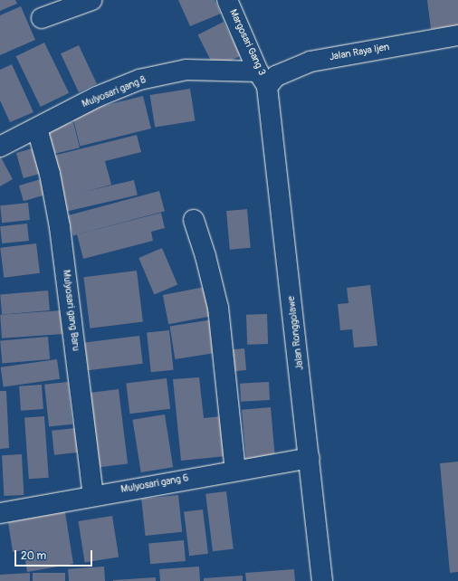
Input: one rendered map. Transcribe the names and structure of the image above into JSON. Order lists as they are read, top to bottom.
{
  "streets": {
    "street": [
      "Margosari Gang 3",
      "Jalan Raya Ijen",
      "Mulyosari gang 8",
      "Mulyosari gang Baru",
      "Jalan Ronggolawe",
      "Mulyosari gang 6"
    ]
  },
  "crossings": [
    ["Margosari Gang 3", "Jalan Raya Ijen"],
    ["Margosari Gang 3", "Mulyosari gang 8"],
    ["Margosari Gang 3", "Jalan Ronggolawe"],
    ["Jalan Raya Ijen", "Mulyosari gang 8"],
    ["Jalan Raya Ijen", "Jalan Ronggolawe"],
    ["Mulyosari gang 8", "Mulyosari gang Baru"],
    ["Mulyosari gang 8", "Jalan Ronggolawe"],
    ["Mulyosari gang Baru", "Mulyosari gang 6"],
    ["Jalan Ronggolawe", "Mulyosari gang 6"]
  ],
  "scale_bar": "20 m"
}
